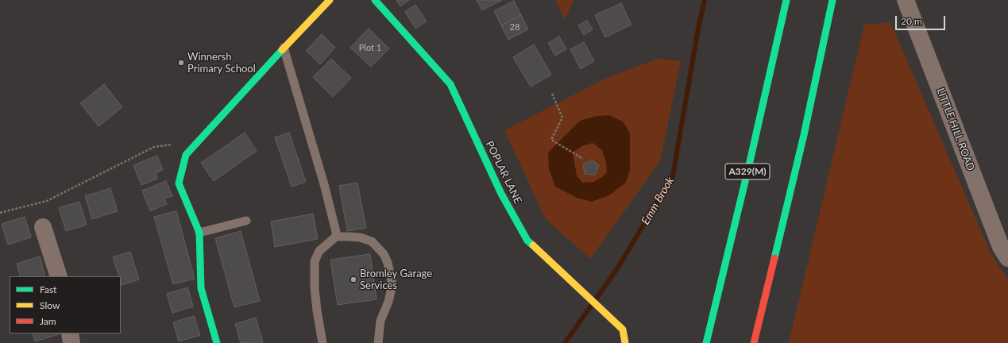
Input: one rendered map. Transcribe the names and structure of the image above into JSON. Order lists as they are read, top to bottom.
{
  "streets": {
    "main road": ["A329(M)", "POPLAR LANE"],
    "street": ["LITTLE HILL ROAD"]
  },
  "water": ["Emm Brook"],
  "places": ["Winnersh Primary School", "Bromley Garage Services"],
  "house_numbers": ["28", "Plot 1"],
  "legend": ["Fast", "Slow", "Jam"],
  "scale_bar": "20 m"
}
